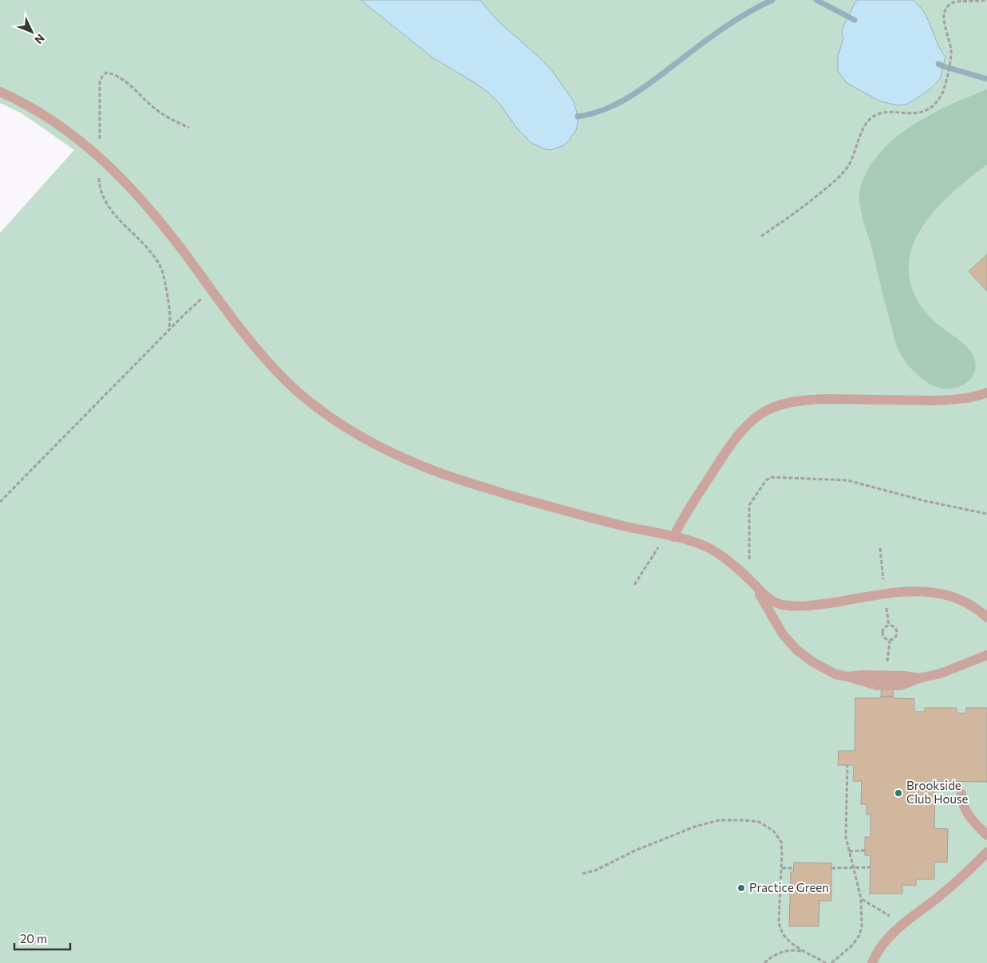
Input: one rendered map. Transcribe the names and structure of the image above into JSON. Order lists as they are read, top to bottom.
{
  "places": ["Brookside Club House", "Practice Green"],
  "scale_bar": "20 m",
  "north": "bottom right"
}
